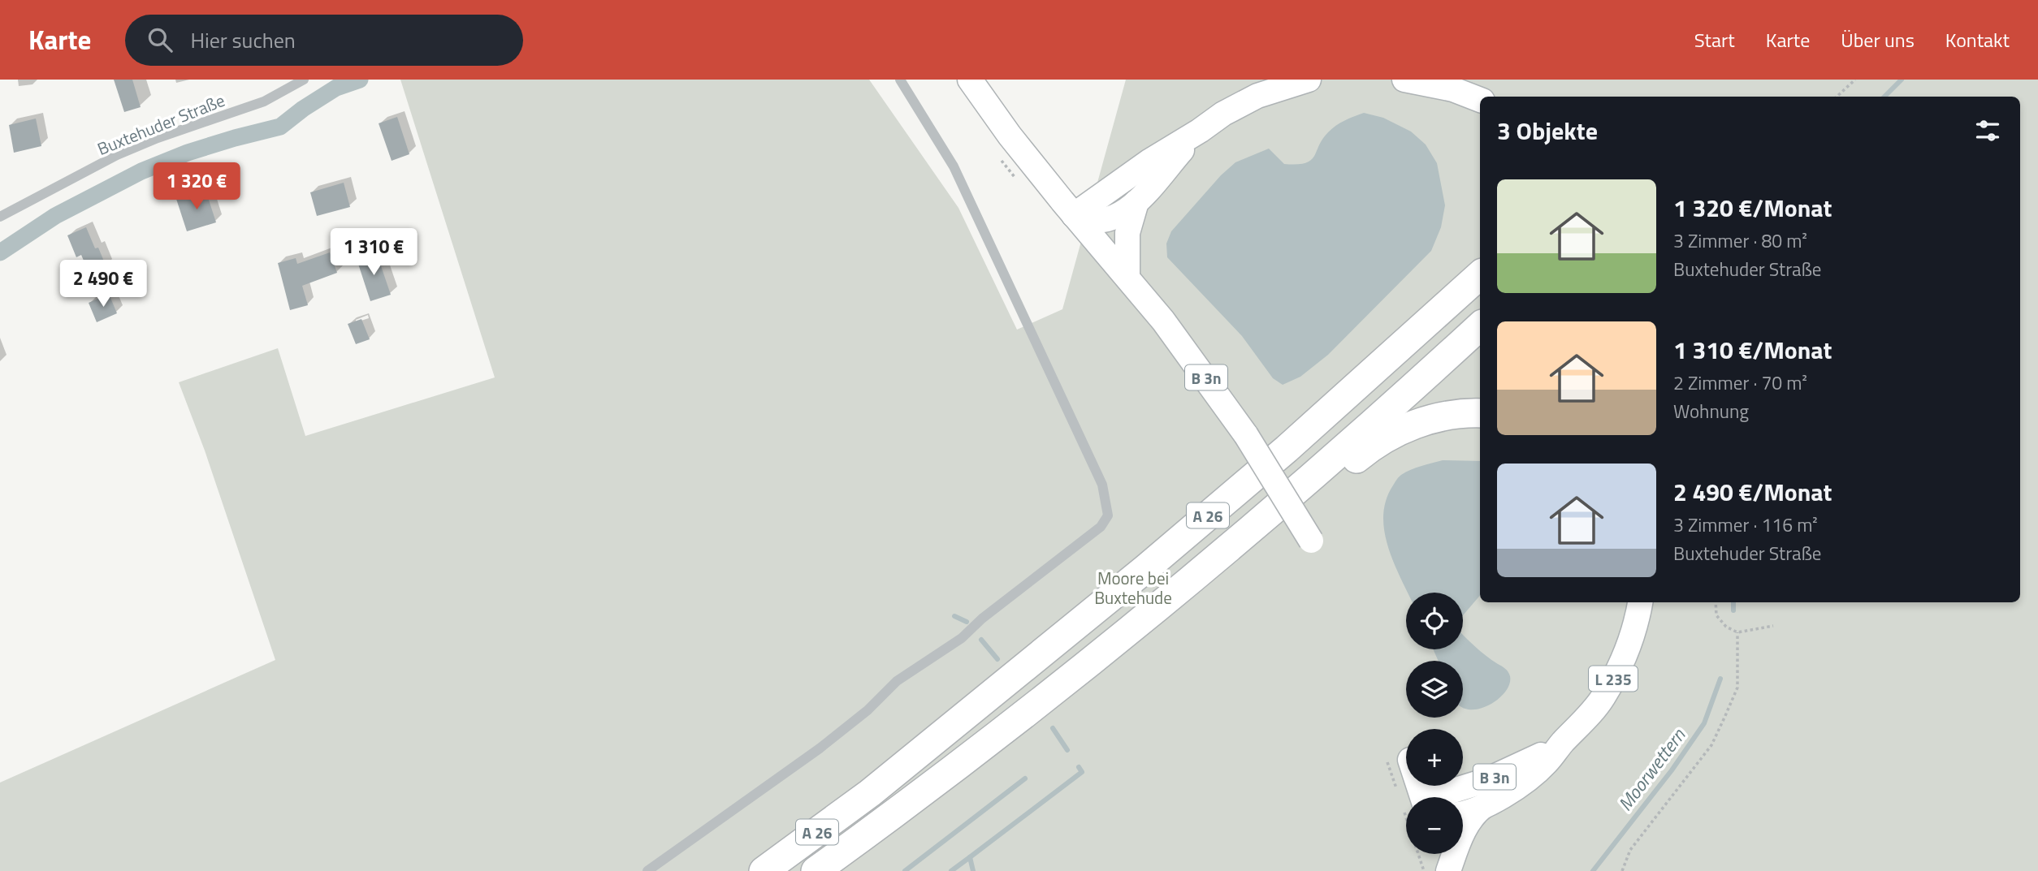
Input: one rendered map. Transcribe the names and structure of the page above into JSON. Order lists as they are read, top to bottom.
{
  "streets": {
    "highway": ["A 26"],
    "main road": ["B 3n", "L 235"],
    "street": ["Buxtehuder Straße"]
  },
  "crossings": [
    ["B 3n", "L 235"]
  ],
  "water": ["Moorwettern"],
  "parks": ["Moore bei Buxtehude"],
  "page": {
    "header": "Karte",
    "search": "Hier suchen",
    "nav": [
      "Start",
      "Karte",
      "Über uns",
      "Kontakt"
    ],
    "heading": "3 Objekte",
    "price": ["1 320 €", "1 310 €", "2 490 €"],
    "list": [
      {
        "name": "1 320 €/Monat",
        "note": "3 Zimmer · 80 m² · Buxtehuder Straße"
      },
      {
        "name": "1 310 €/Monat",
        "note": "2 Zimmer · 70 m² · Wohnung"
      },
      {
        "name": "2 490 €/Monat",
        "note": "3 Zimmer · 116 m² · Buxtehuder Straße"
      }
    ],
    "map_buttons": ["+", "−"]
  }
}
